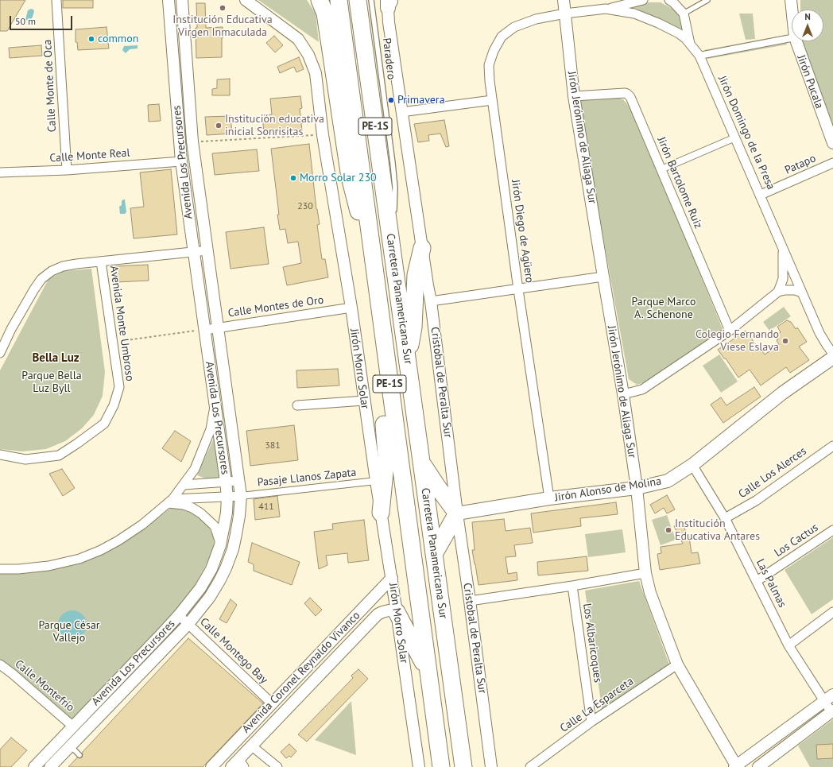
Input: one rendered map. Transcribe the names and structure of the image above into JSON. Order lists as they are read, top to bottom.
{
  "streets": {
    "highway": ["PE-1S", "Carretera Panamericana Sur"],
    "main road": ["Jirón Alonso de Molina"],
    "street": [
      "Jirón Pucala",
      "Calle Monte de Oca",
      "Jirón Domingo de la Presa",
      "Jirón Jerónimo de Aliaga Sur",
      "Calle Monte Real",
      "Avenida Los Precursores",
      "Patapo",
      "Jirón Bartolome Ruiz",
      "Jirón Diego de Agüero",
      "Calle Montes de Oro",
      "Avenida Monte Umbroso",
      "Jirón Morro Solar",
      "Cristobal de Peralta Sur",
      "Calle Los Alerces",
      "Pasaje Llanos Zapata",
      "Los Cactus",
      "Las Palmas",
      "Los Albaricoques",
      "Calle Montego Bay",
      "Avenida Coronel Reynaldo Vivanco",
      "Calle Montefrío",
      "Calle La Esparceta"
    ],
    "lane": ["Paradero"]
  },
  "crossings": [
    ["Calle Monte de Oca", "Calle Monte Real"],
    ["Jirón Domingo de la Presa", "Jirón Jerónimo de Aliaga Sur"],
    ["Jirón Domingo de la Presa", "Patapo"],
    ["Jirón Domingo de la Presa", "Jirón Diego de Agüero"],
    ["Jirón Jerónimo de Aliaga Sur", "Jirón Bartolome Ruiz"],
    ["Jirón Jerónimo de Aliaga Sur", "Jirón Diego de Agüero"],
    ["Jirón Jerónimo de Aliaga Sur", "Jirón Alonso de Molina"],
    ["Jirón Jerónimo de Aliaga Sur", "Calle La Esparceta"],
    ["Calle Monte Real", "Avenida Los Precursores"],
    ["Avenida Los Precursores", "Calle Montes de Oro"],
    ["Avenida Los Precursores", "Avenida Monte Umbroso"],
    ["Avenida Los Precursores", "Pasaje Llanos Zapata"],
    ["Avenida Los Precursores", "Calle Montego Bay"],
    ["Avenida Los Precursores", "Calle Montefrío"],
    ["Jirón Diego de Agüero", "Jirón Alonso de Molina"],
    ["Calle Montes de Oro", "Jirón Morro Solar"],
    ["Jirón Morro Solar", "Pasaje Llanos Zapata"],
    ["Jirón Morro Solar", "Avenida Coronel Reynaldo Vivanco"],
    ["Cristobal de Peralta Sur", "Jirón Alonso de Molina"],
    ["Calle Los Alerces", "Las Palmas"],
    ["Jirón Alonso de Molina", "Las Palmas"],
    ["Los Cactus", "Las Palmas"],
    ["Los Albaricoques", "Calle La Esparceta"],
    ["Calle Montego Bay", "Avenida Coronel Reynaldo Vivanco"]
  ],
  "districts": ["Bella Luz"],
  "parks": ["Parque Marco A. Schenone", "Parque Bella Luz Byll", "Parque César Vallejo"],
  "places": [
    "Institución Educativa Virgen Inmaculada",
    "common",
    "Primavera",
    "Institución educativa inicial Sonrisitas",
    "Morro Solar 230",
    "Colegio Fernando Viese Eslava",
    "Institución Educativa Antares"
  ],
  "house_numbers": ["230", "381", "411"],
  "scale_bar": "50 m",
  "north": "top"
}
